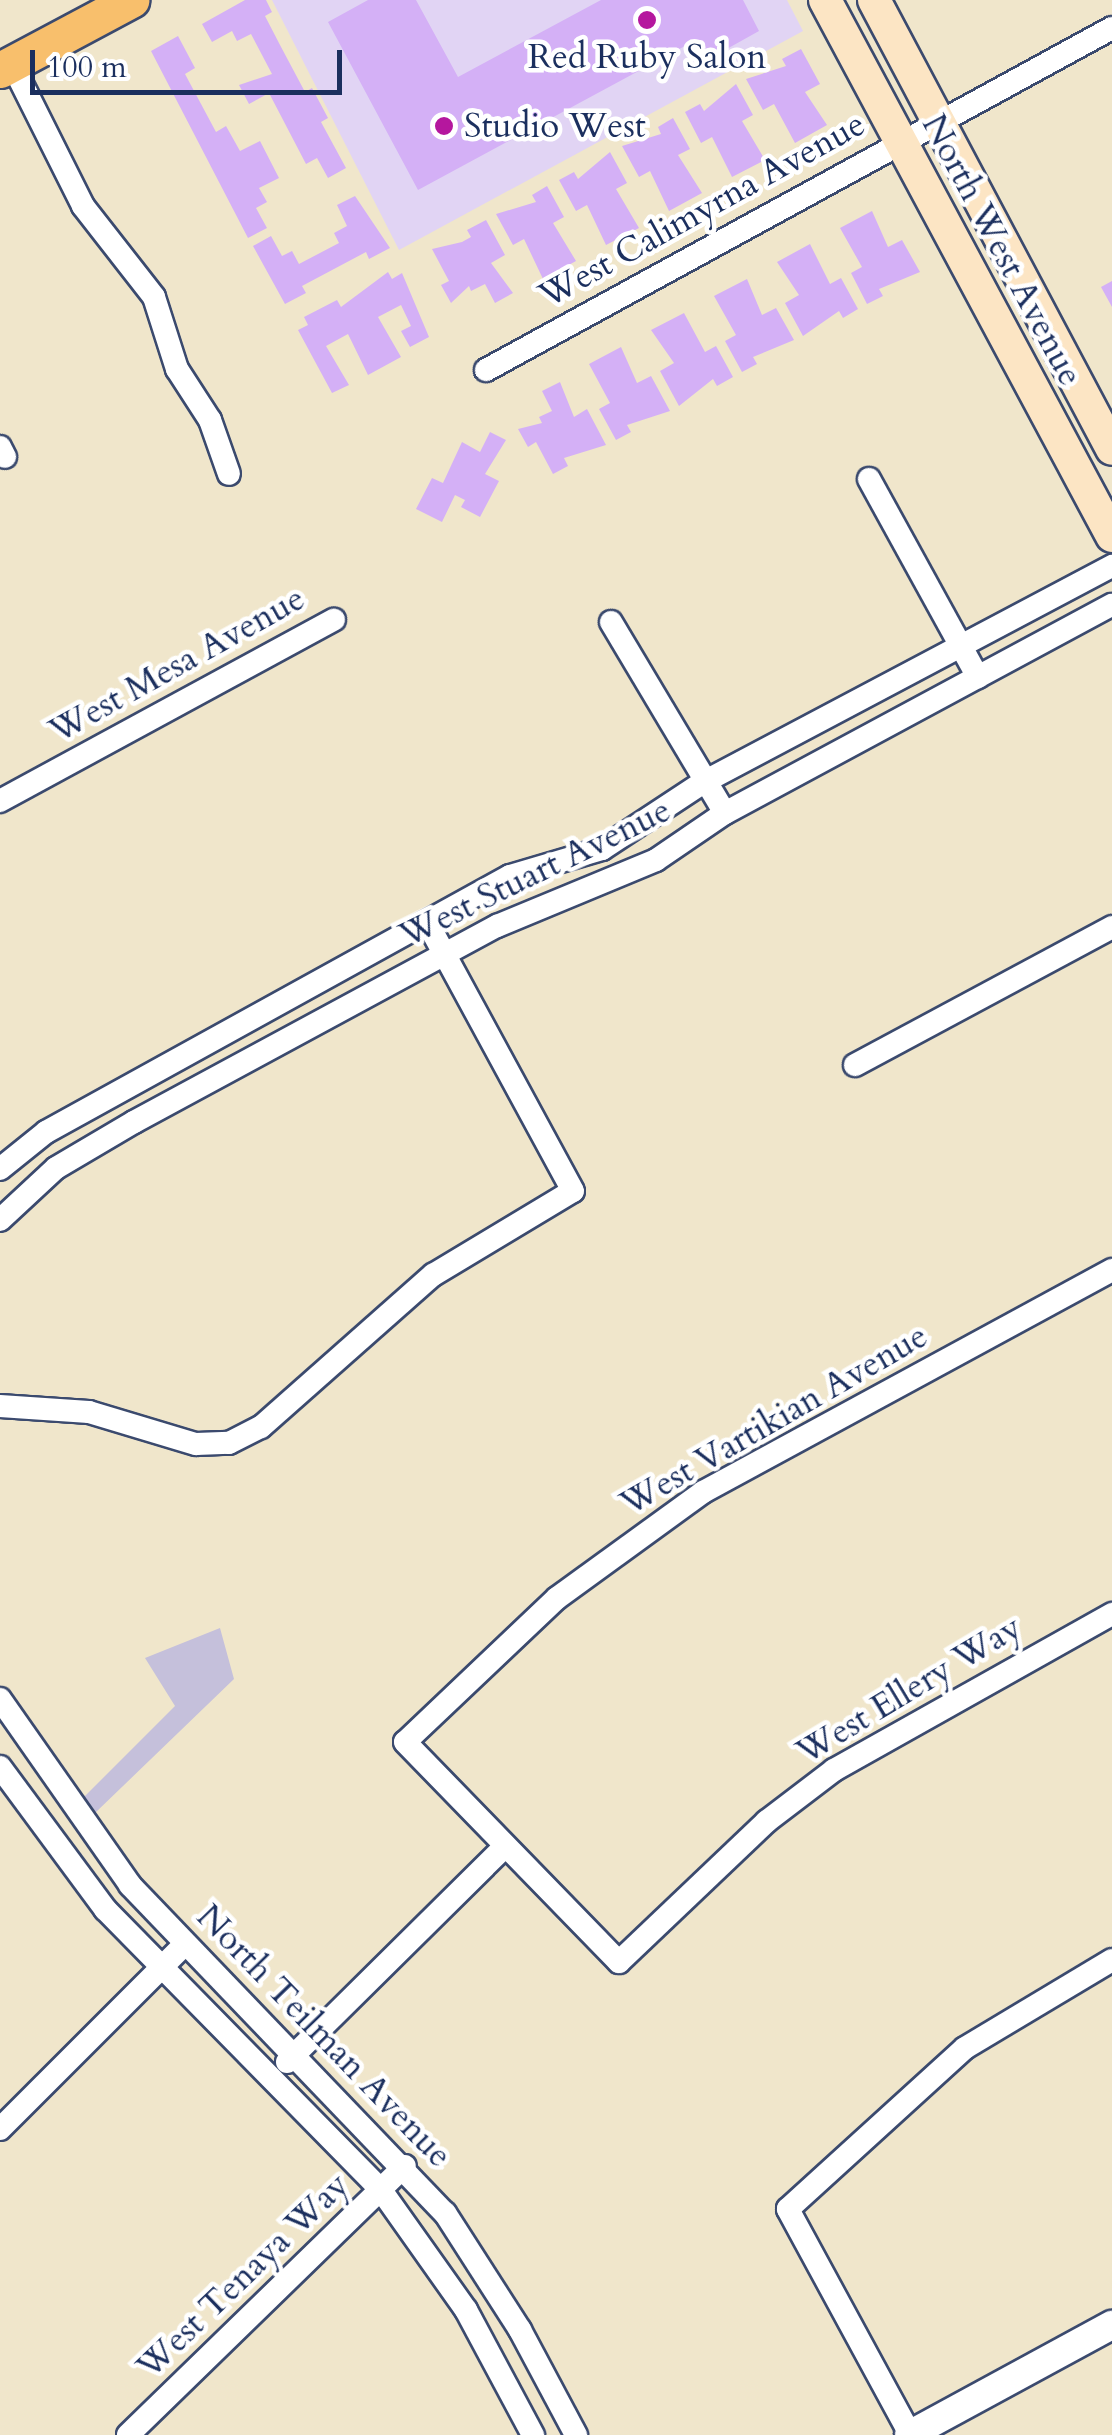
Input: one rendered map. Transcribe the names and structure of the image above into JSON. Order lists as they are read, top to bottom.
{
  "streets": {
    "main road": ["North West Avenue"],
    "street": [
      "West Calimyrna Avenue",
      "West Mesa Avenue",
      "West Stuart Avenue",
      "West Vartikian Avenue",
      "West Ellery Way",
      "North Teilman Avenue",
      "West Tenaya Way"
    ]
  },
  "crossings": [
    ["West Calimyrna Avenue", "North West Avenue"],
    ["West Vartikian Avenue", "West Ellery Way"],
    ["North Teilman Avenue", "West Tenaya Way"]
  ],
  "places": ["Red Ruby Salon", "Studio West"],
  "scale_bar": "100 m"
}
